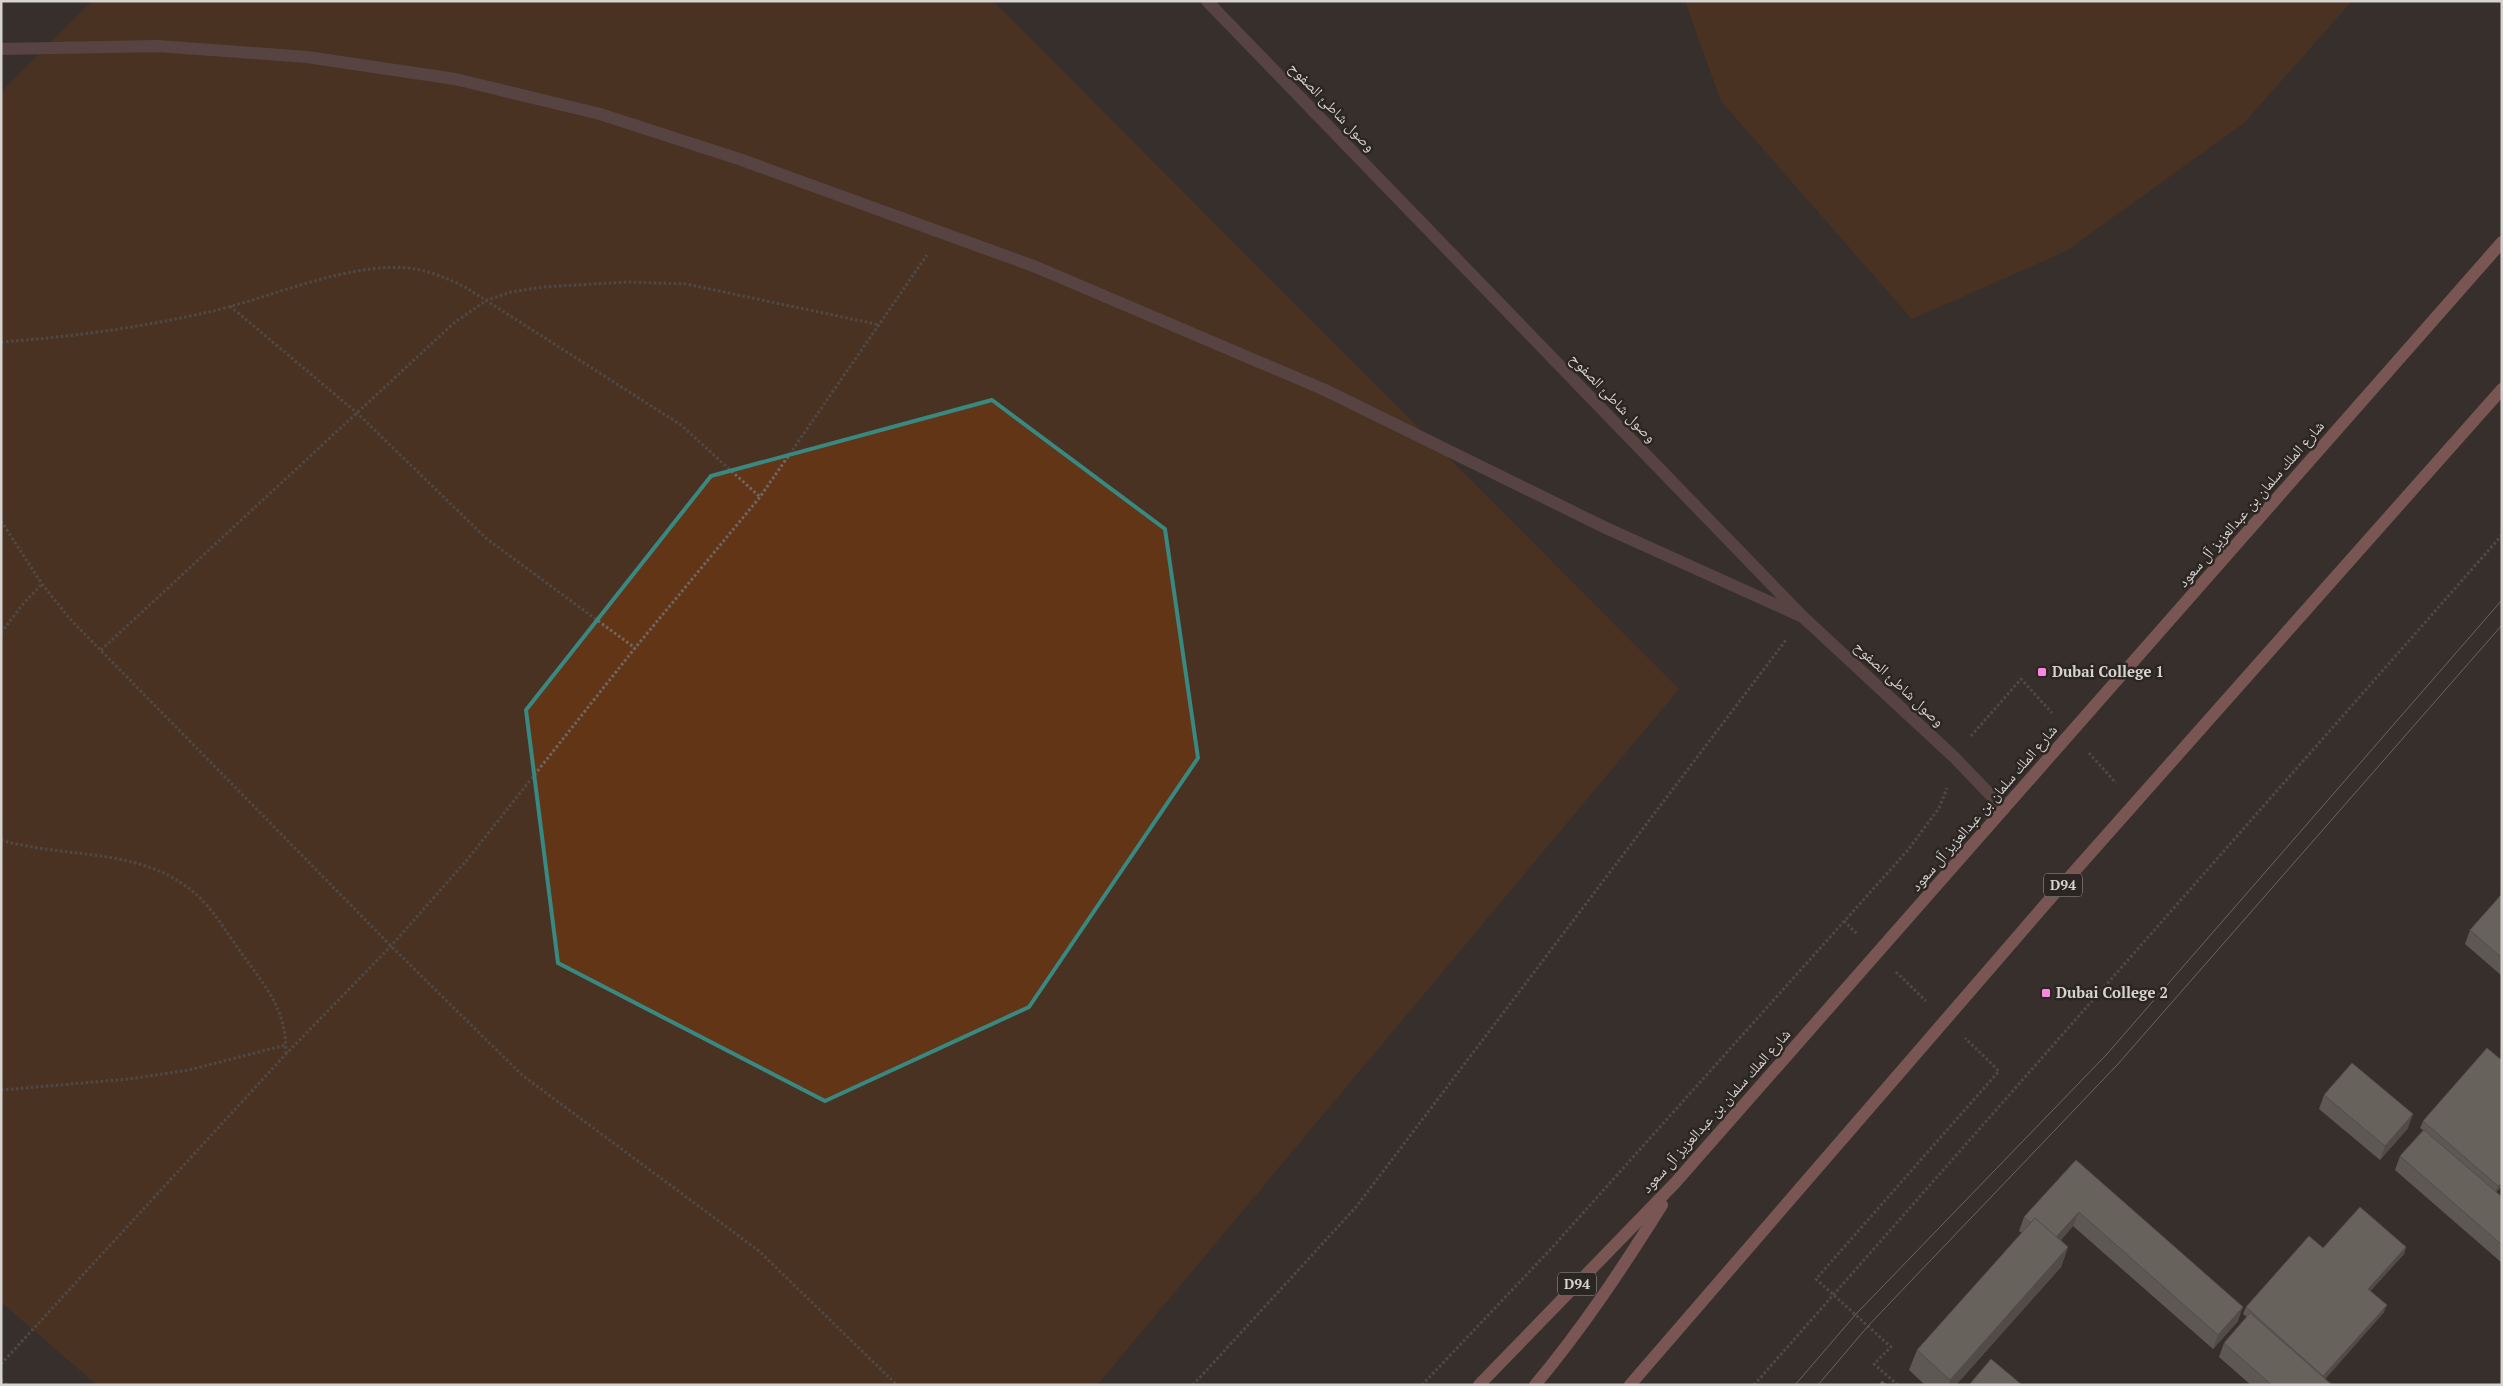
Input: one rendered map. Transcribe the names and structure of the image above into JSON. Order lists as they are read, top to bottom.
{
  "streets": {
    "main road": ["شارع الملك سلمان بن عبدالعزيز آل سعود", "D94"],
    "lane": ["وصول شاطئ الصفوح"]
  },
  "crossings": [
    ["وصول شاطئ الصفوح", "شارع الملك سلمان بن عبدالعزيز آل سعود"]
  ],
  "places": {
    "transit": ["Dubai College 1", "Dubai College 2"]
  }
}
